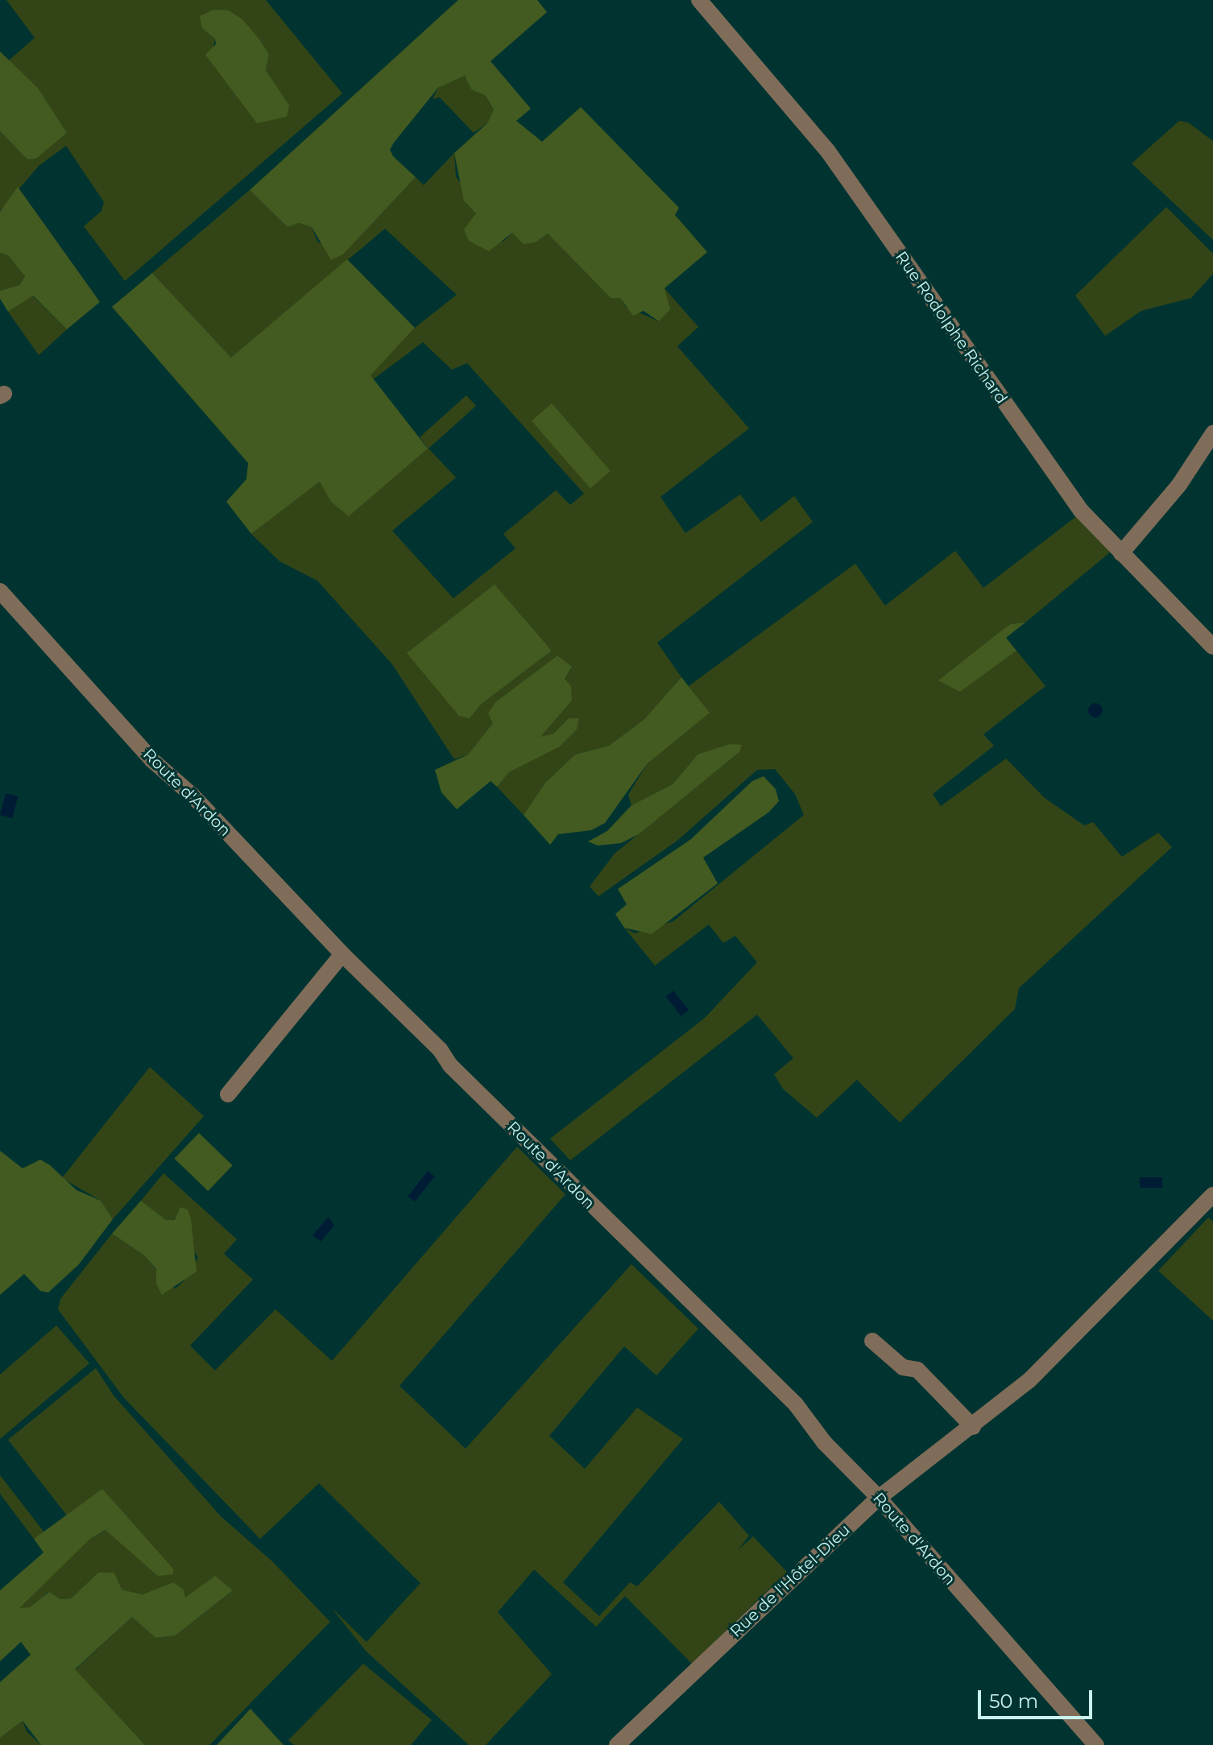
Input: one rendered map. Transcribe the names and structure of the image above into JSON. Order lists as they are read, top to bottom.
{
  "streets": {
    "street": ["Rue Rodolphe Richard", "Route d'Ardon", "Rue de l'Hôtel-Dieu"]
  },
  "crossings": [
    ["Route d'Ardon", "Rue de l'Hôtel-Dieu"]
  ],
  "scale_bar": "50 m"
}
